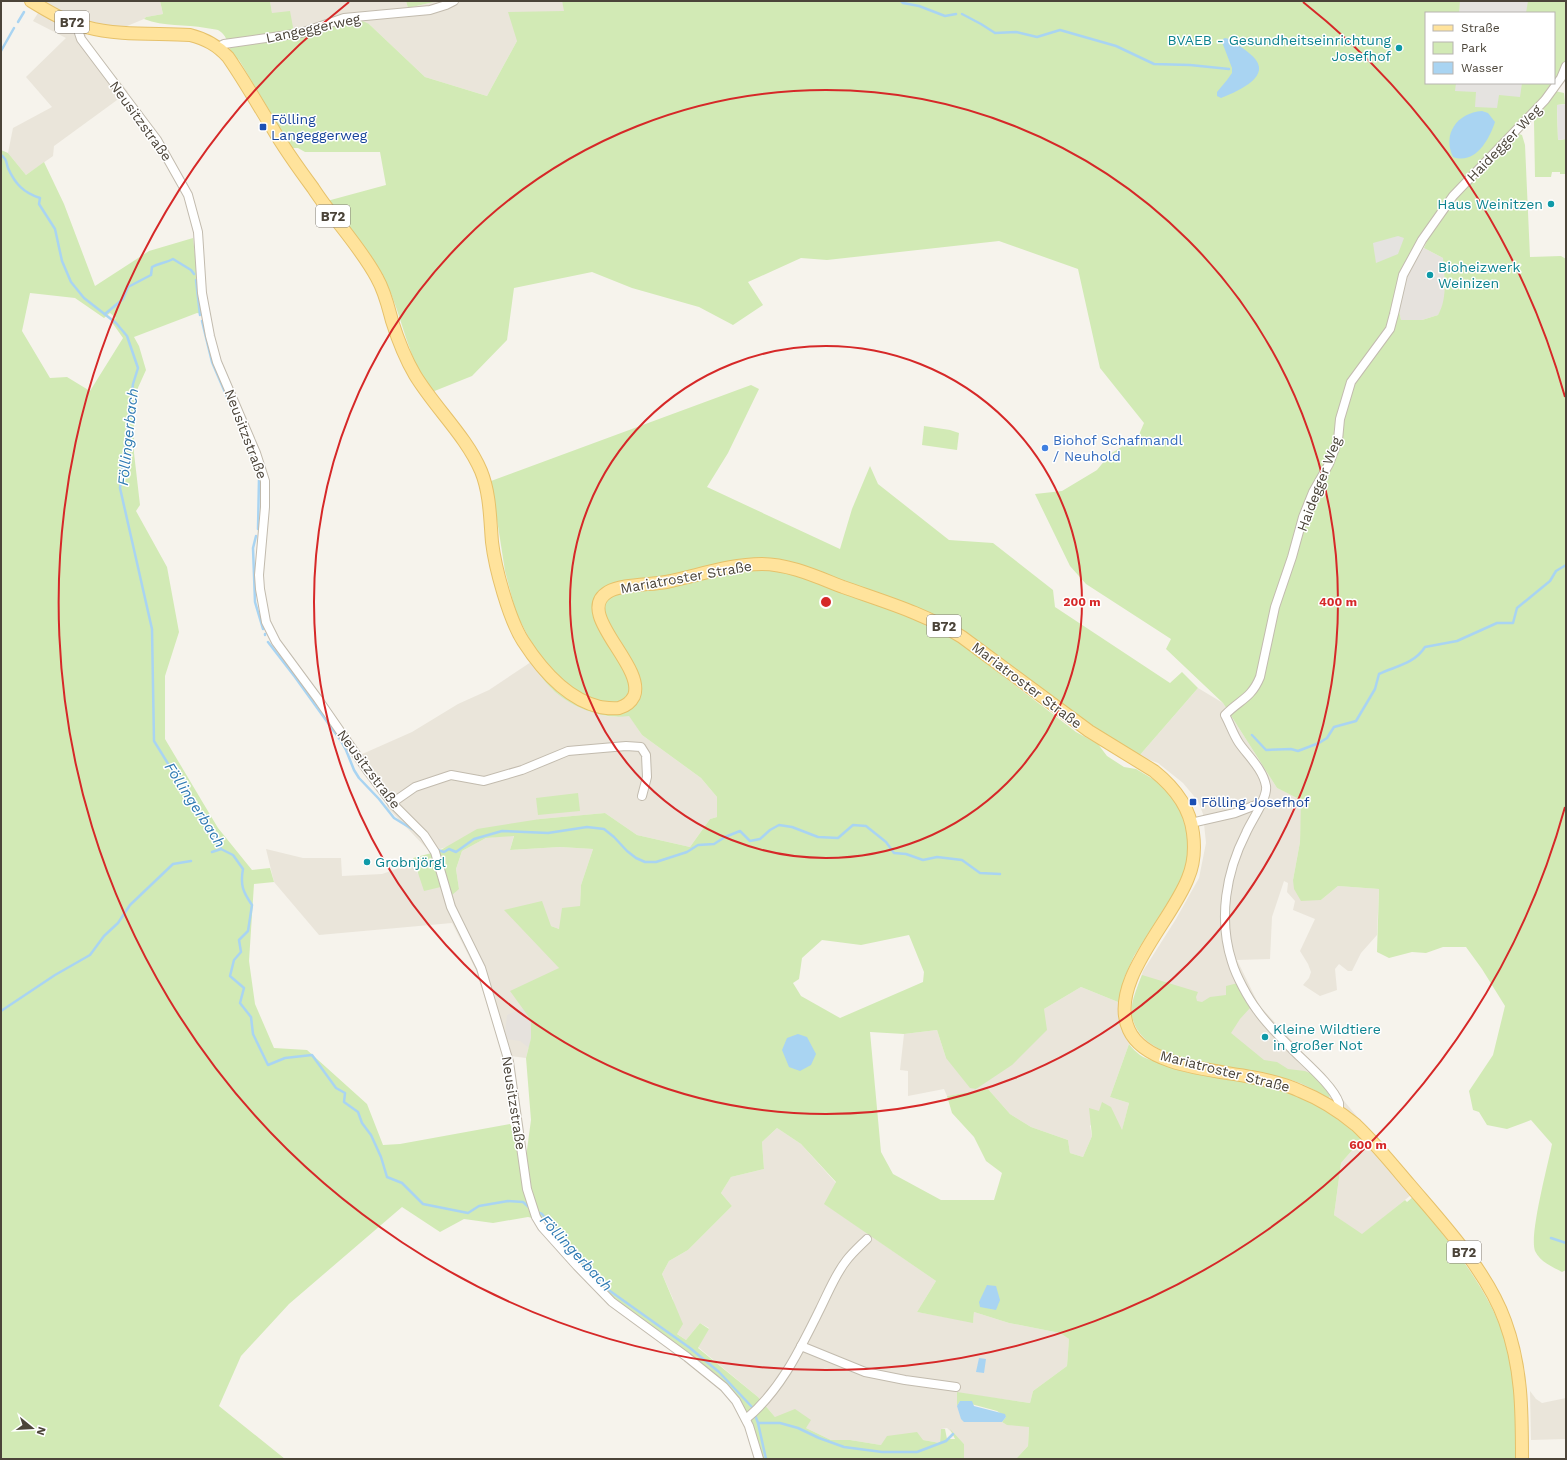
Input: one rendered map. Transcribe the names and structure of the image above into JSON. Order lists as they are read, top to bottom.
{
  "streets": {
    "main road": ["B72", "Mariatroster Straße"],
    "street": ["Langeggerweg", "Neusitzstraße", "Haidegger Weg"]
  },
  "crossings": [
    ["B72", "Mariatroster Straße"],
    ["Langeggerweg", "Mariatroster Straße"],
    ["Neusitzstraße", "Mariatroster Straße"]
  ],
  "water": ["Föllingerbach"],
  "places": {
    "other": [
      "BVAEB - Gesundheitseinrichtung Josefhof",
      "Haus Weinitzen",
      "Bioheizwerk Weinizen",
      "Biohof Schafmandl / Neuhold",
      "Grobnjörgl",
      "Kleine Wildtiere in großer Not"
    ],
    "transit": ["Fölling Langeggerweg", "Fölling Josefhof"]
  },
  "legend": ["Straße", "Park", "Wasser"],
  "north": "right",
  "rings": ["200 m", "400 m", "600 m"]
}
